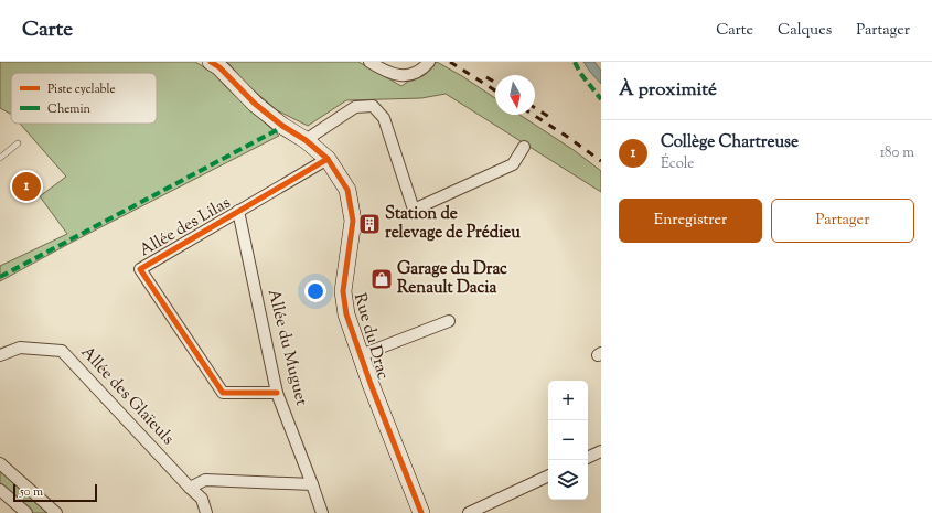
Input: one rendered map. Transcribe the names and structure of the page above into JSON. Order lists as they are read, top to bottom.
{
  "streets": {
    "street": [
      "Allée des Lilas",
      "Rue du Drac",
      "Allée du Muguet",
      "Allée des Glaïeuls"
    ]
  },
  "crossings": [
    ["Allée des Lilas", "Rue du Drac"],
    ["Allée des Lilas", "Allée du Muguet"]
  ],
  "places": {
    "building": ["Station de relevage de Prédieu"],
    "shop": ["Garage du Drac Renault Dacia"]
  },
  "legend": ["Piste cyclable", "Chemin"],
  "scale_bar": "50 m",
  "north": "bottom",
  "page": {
    "header": "Carte",
    "nav": ["Carte", "Calques", "Partager"],
    "heading": "À proximité",
    "list": [
      {
        "mark": "1",
        "name": "Collège Chartreuse",
        "note": "École",
        "value": "180 m"
      }
    ],
    "pins": "1",
    "buttons": ["Enregistrer", "Partager"],
    "map_buttons": ["+", "−"],
    "scale": "50 m"
  }
}
